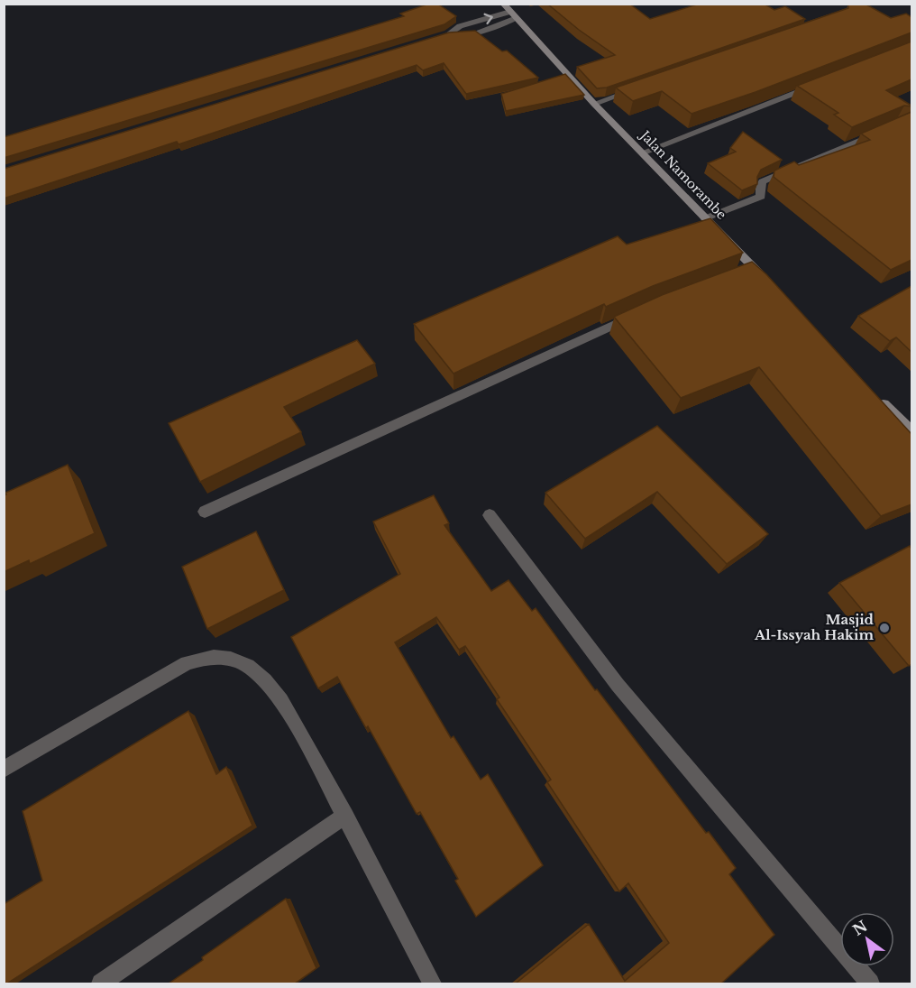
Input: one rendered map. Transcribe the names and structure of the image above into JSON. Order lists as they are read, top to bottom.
{
  "streets": {
    "main road": ["Jalan Namorambe"]
  },
  "places": ["Masjid Al-Issyah Hakim"],
  "north": "top left"
}
